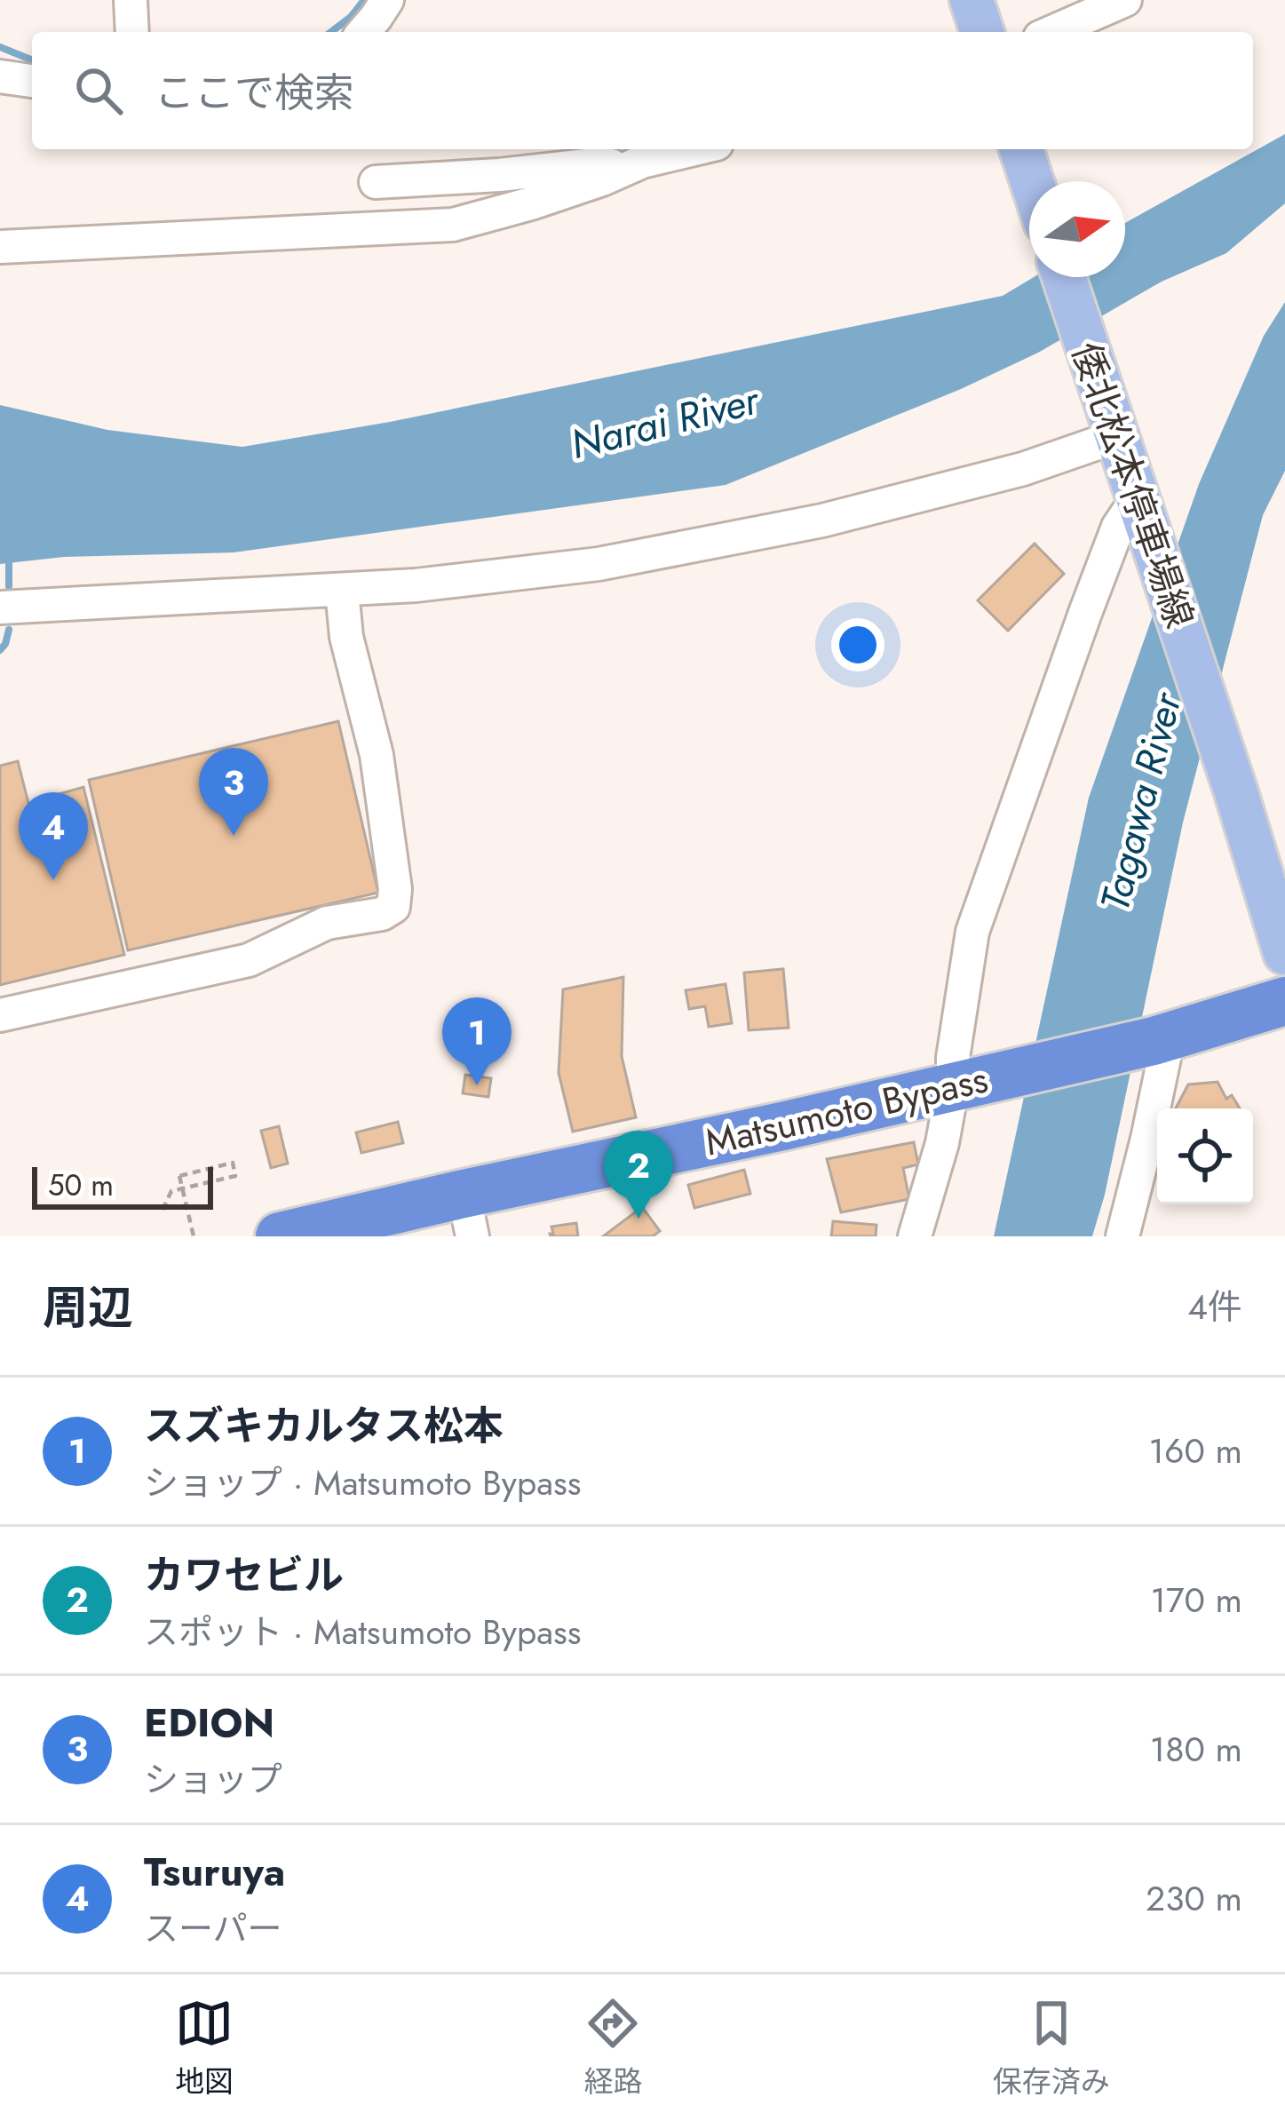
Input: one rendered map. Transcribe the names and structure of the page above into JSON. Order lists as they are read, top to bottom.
{
  "streets": {
    "highway": ["Matsumoto Bypass"],
    "main road": ["倭北松本停車場線"]
  },
  "water": ["Narai River", "Tagawa River"],
  "scale_bar": "50 m",
  "north": "right",
  "page": {
    "search": "ここで検索",
    "pins": [
      "3",
      "4",
      "1",
      "2"
    ],
    "scale": "50 m",
    "heading": ["周辺", "4件"],
    "list": [
      {
        "mark": "1",
        "name": "スズキカルタス松本",
        "note": "ショップ · Matsumoto Bypass",
        "value": "160 m"
      },
      {
        "mark": "2",
        "name": "カワセビル",
        "note": "スポット · Matsumoto Bypass",
        "value": "170 m"
      },
      {
        "mark": "3",
        "name": "EDION",
        "note": "ショップ",
        "value": "180 m"
      },
      {
        "mark": "4",
        "name": "Tsuruya",
        "note": "スーパー",
        "value": "230 m"
      }
    ],
    "nav": ["地図", "経路", "保存済み"]
  }
}
